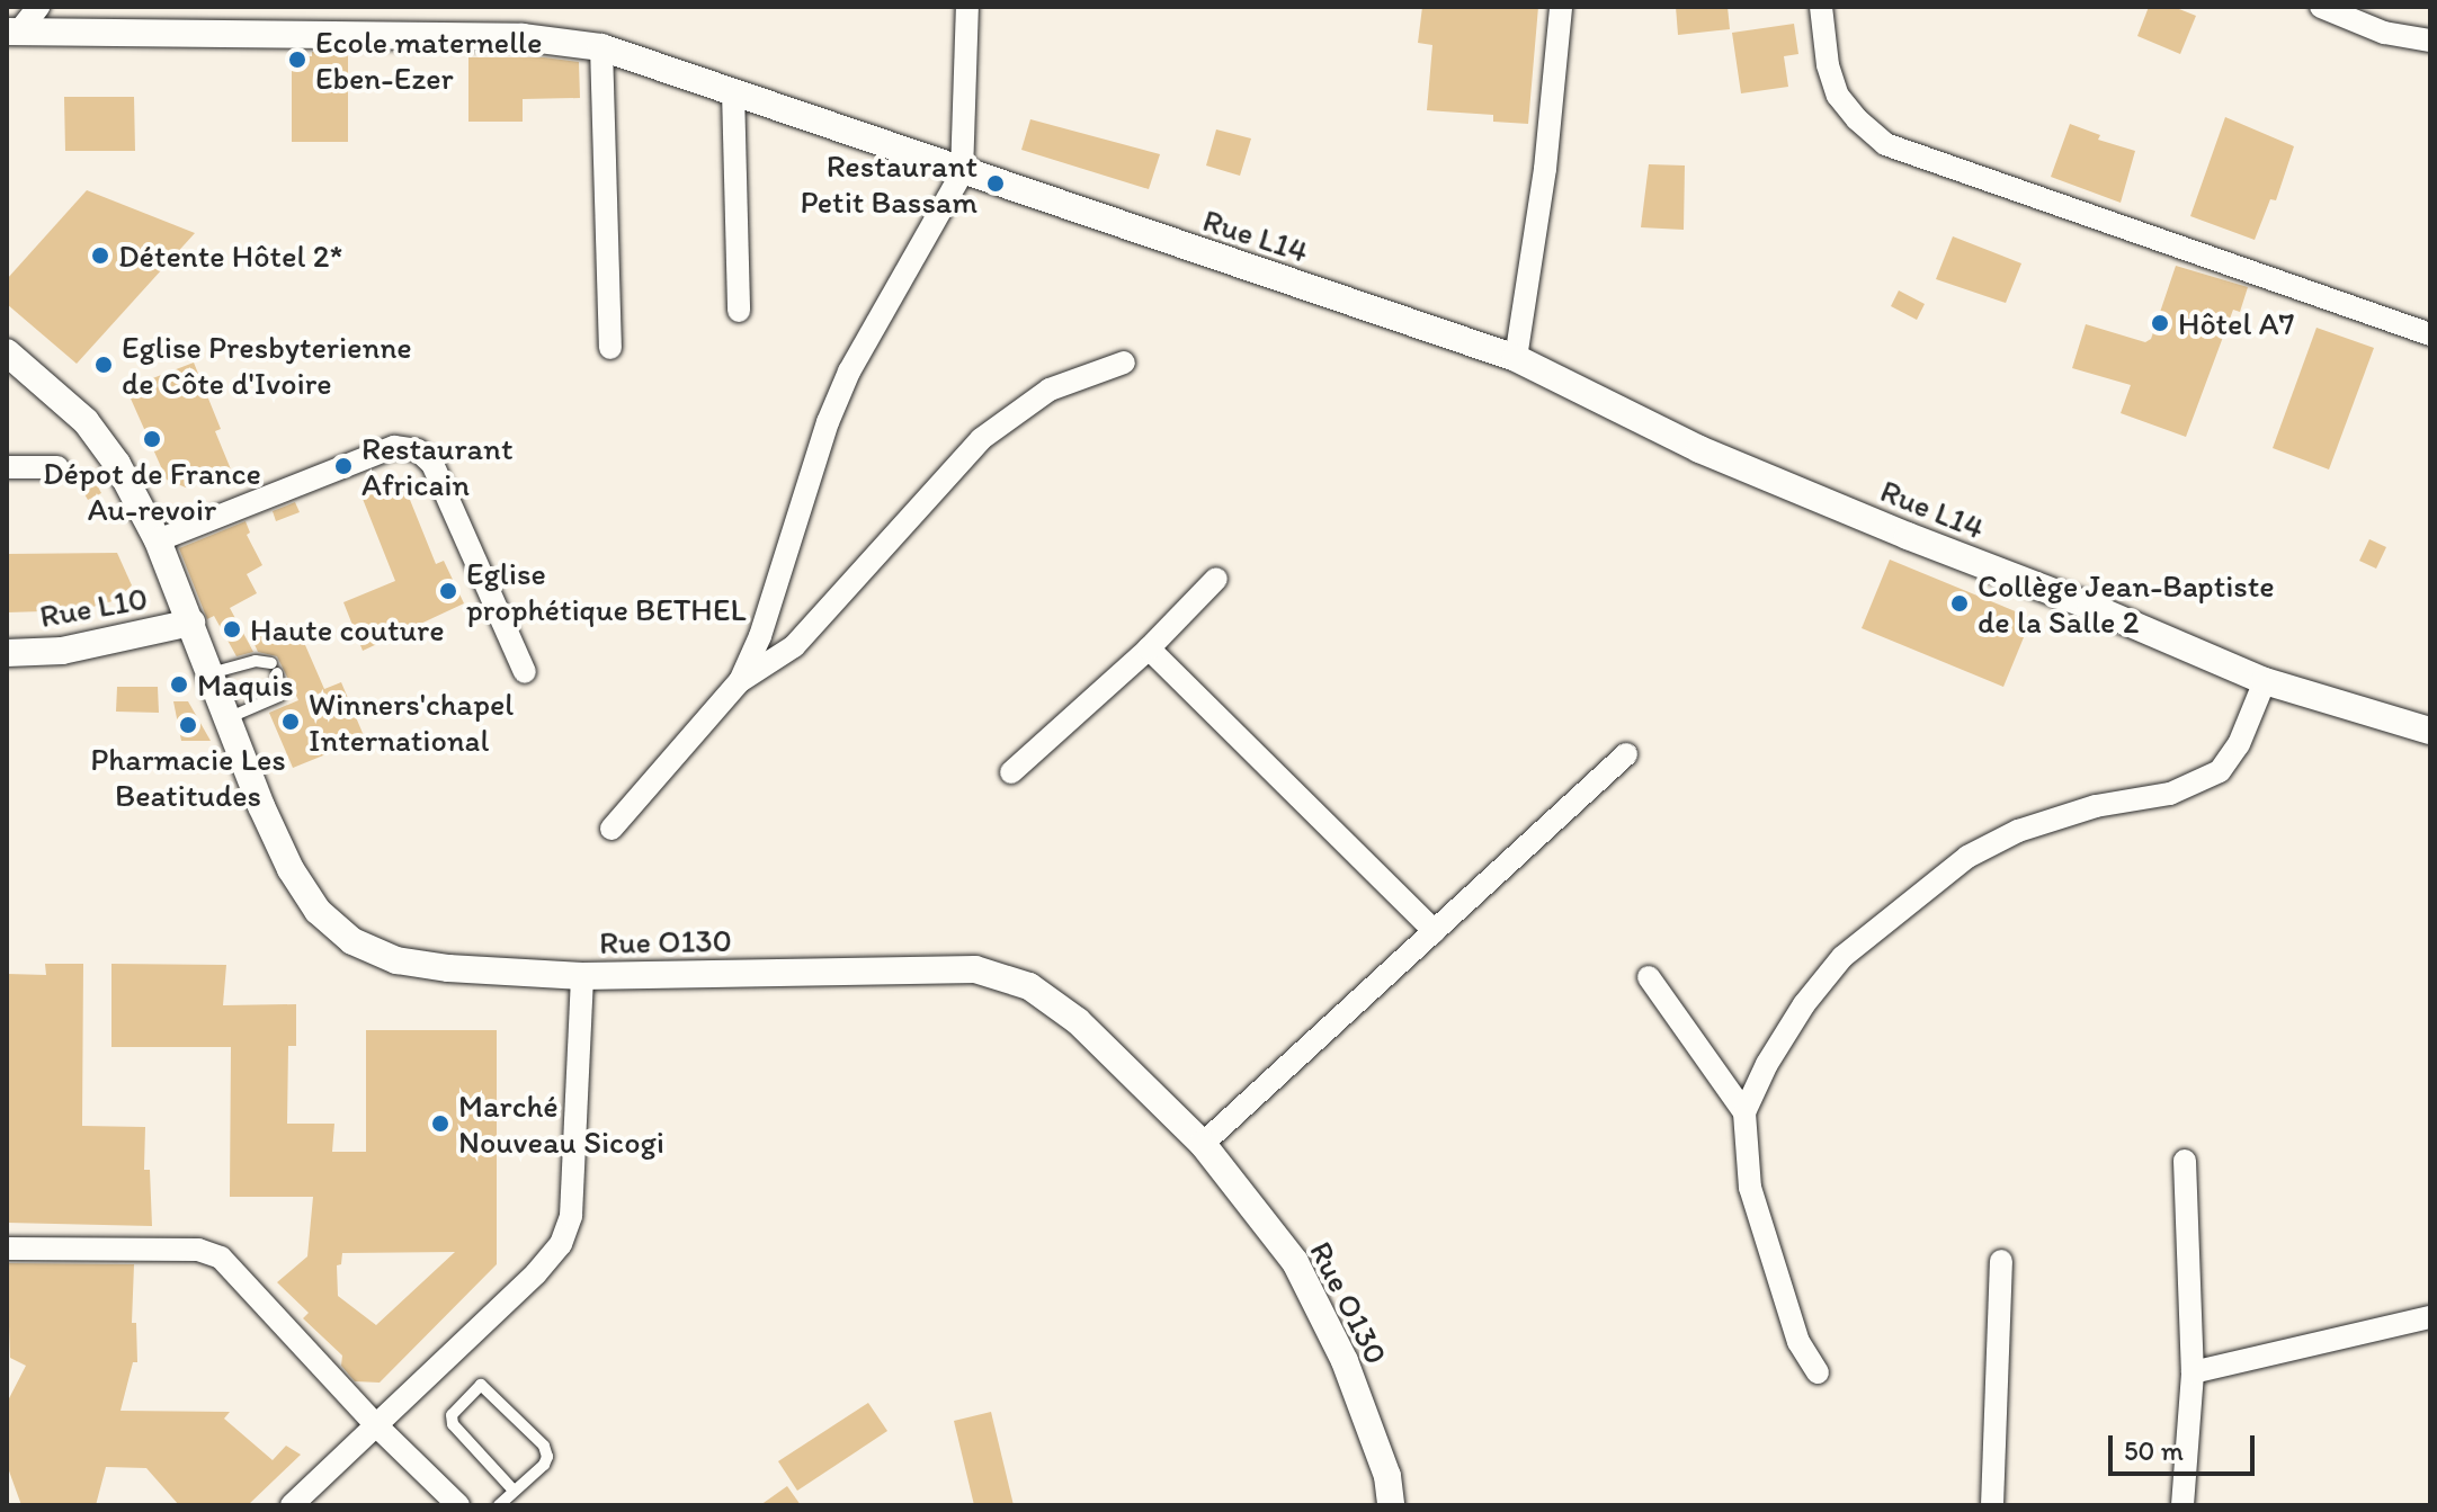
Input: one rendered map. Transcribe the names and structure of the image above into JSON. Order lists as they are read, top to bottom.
{
  "streets": {
    "street": ["Rue L14", "Rue L10", "Rue O130"]
  },
  "crossings": [
    ["Rue L10", "Rue O130"]
  ],
  "places": [
    "Ecole maternelle Eben-Ezer",
    "Restaurant Petit Bassam",
    "Détente Hôtel 2*",
    "Hôtel A7",
    "Eglise Presbyterienne de Côte d'Ivoire",
    "Dépot de France Au-revoir",
    "Restaurant Africain",
    "Eglise prophétique BETHEL",
    "Collège Jean-Baptiste de la Salle 2",
    "Haute couture",
    "Maquis",
    "Winners'chapel International",
    "Pharmacie Les Beatitudes",
    "Marché Nouveau Sicogi"
  ],
  "scale_bar": "50 m"
}
